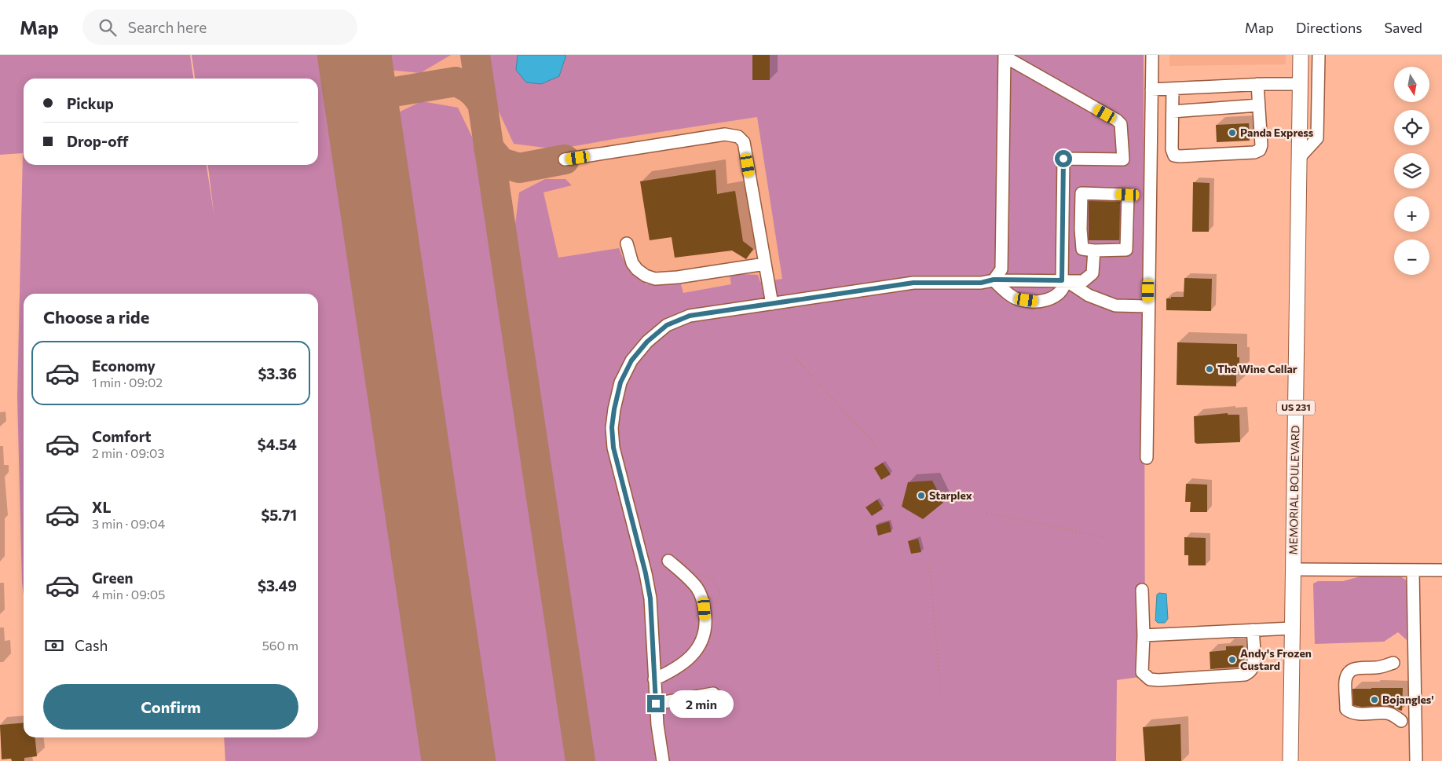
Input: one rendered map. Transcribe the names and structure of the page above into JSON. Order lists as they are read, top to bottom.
{
  "streets": {
    "main road": ["US 231", "MEMORIAL BOULEVARD"]
  },
  "places": [
    "Panda Express",
    "The Wine Cellar",
    "Starplex",
    "Andy's Frozen Custard",
    "Bojangles'"
  ],
  "north": "bottom",
  "page": {
    "header": "Map",
    "search": "Search here",
    "nav": ["Map", "Directions", "Saved"],
    "map_buttons": ["+", "−"],
    "banner": ["Pickup", "Drop-off"],
    "heading": "Choose a ride",
    "list": [
      {
        "name": "Economy",
        "note": "1 min · 09:02",
        "value": "$3.36"
      },
      {
        "name": "Comfort",
        "note": "2 min · 09:03",
        "value": "$4.54"
      },
      {
        "name": "XL",
        "note": "3 min · 09:04",
        "value": "$5.71"
      },
      {
        "name": "Green",
        "note": "4 min · 09:05",
        "value": "$3.49"
      }
    ],
    "pay": ["Cash", "560 m"],
    "buttons": "Confirm",
    "bubble": "2 min"
  }
}
